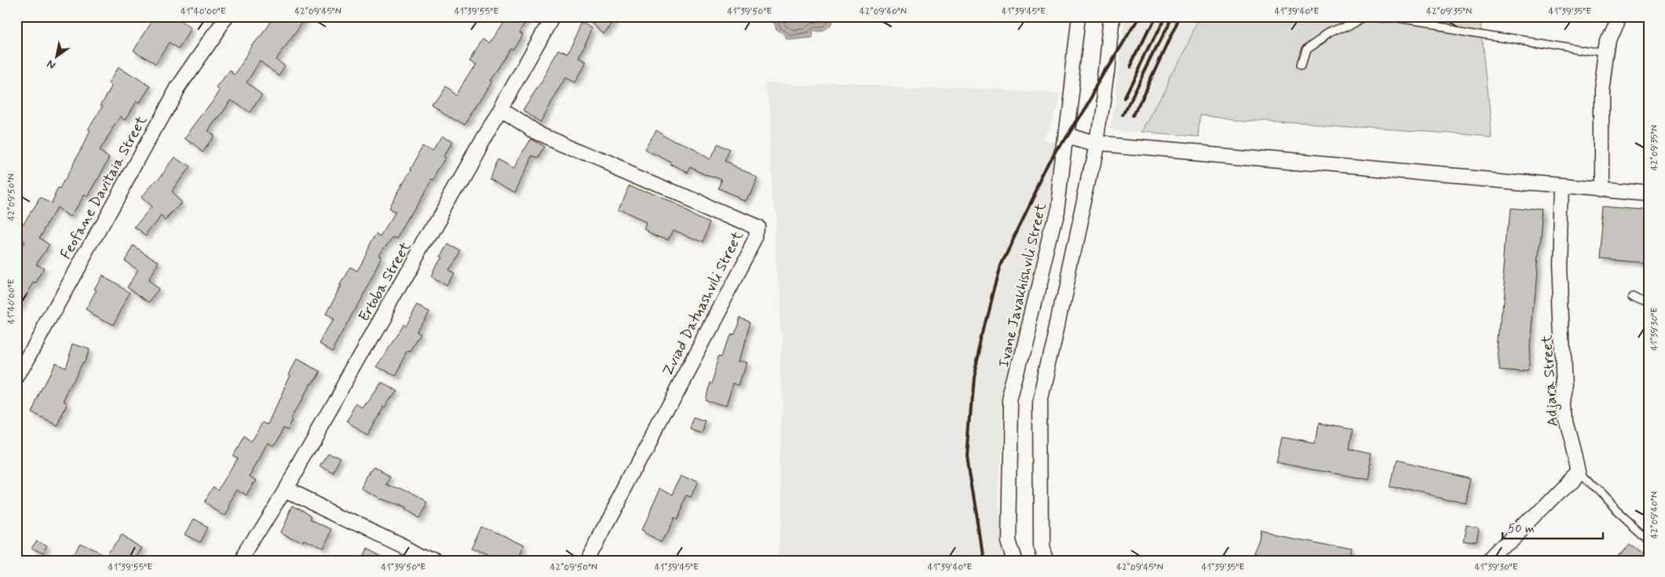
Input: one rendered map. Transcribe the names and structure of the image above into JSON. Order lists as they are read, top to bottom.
{
  "streets": {
    "street": [
      "Feofane Davitaia Street",
      "Ertoba Street",
      "Ivane Javakhishvili Street",
      "Zviad Datuashvili Street",
      "Adjara Street"
    ]
  },
  "crossings": [
    ["Ertoba Street", "Zviad Datuashvili Street"]
  ],
  "scale_bar": "50 m",
  "north": "bottom left",
  "coordinates": [
    "41°40'00\"E",
    "42°09'45\"N",
    "41°39'55\"E",
    "41°39'50\"E",
    "42°09'40\"N",
    "41°39'45\"E",
    "41°39'40\"E",
    "42°09'35\"N",
    "41°39'35\"E",
    "42°09'50\"N",
    "41°39'30\"E"
  ]
}
